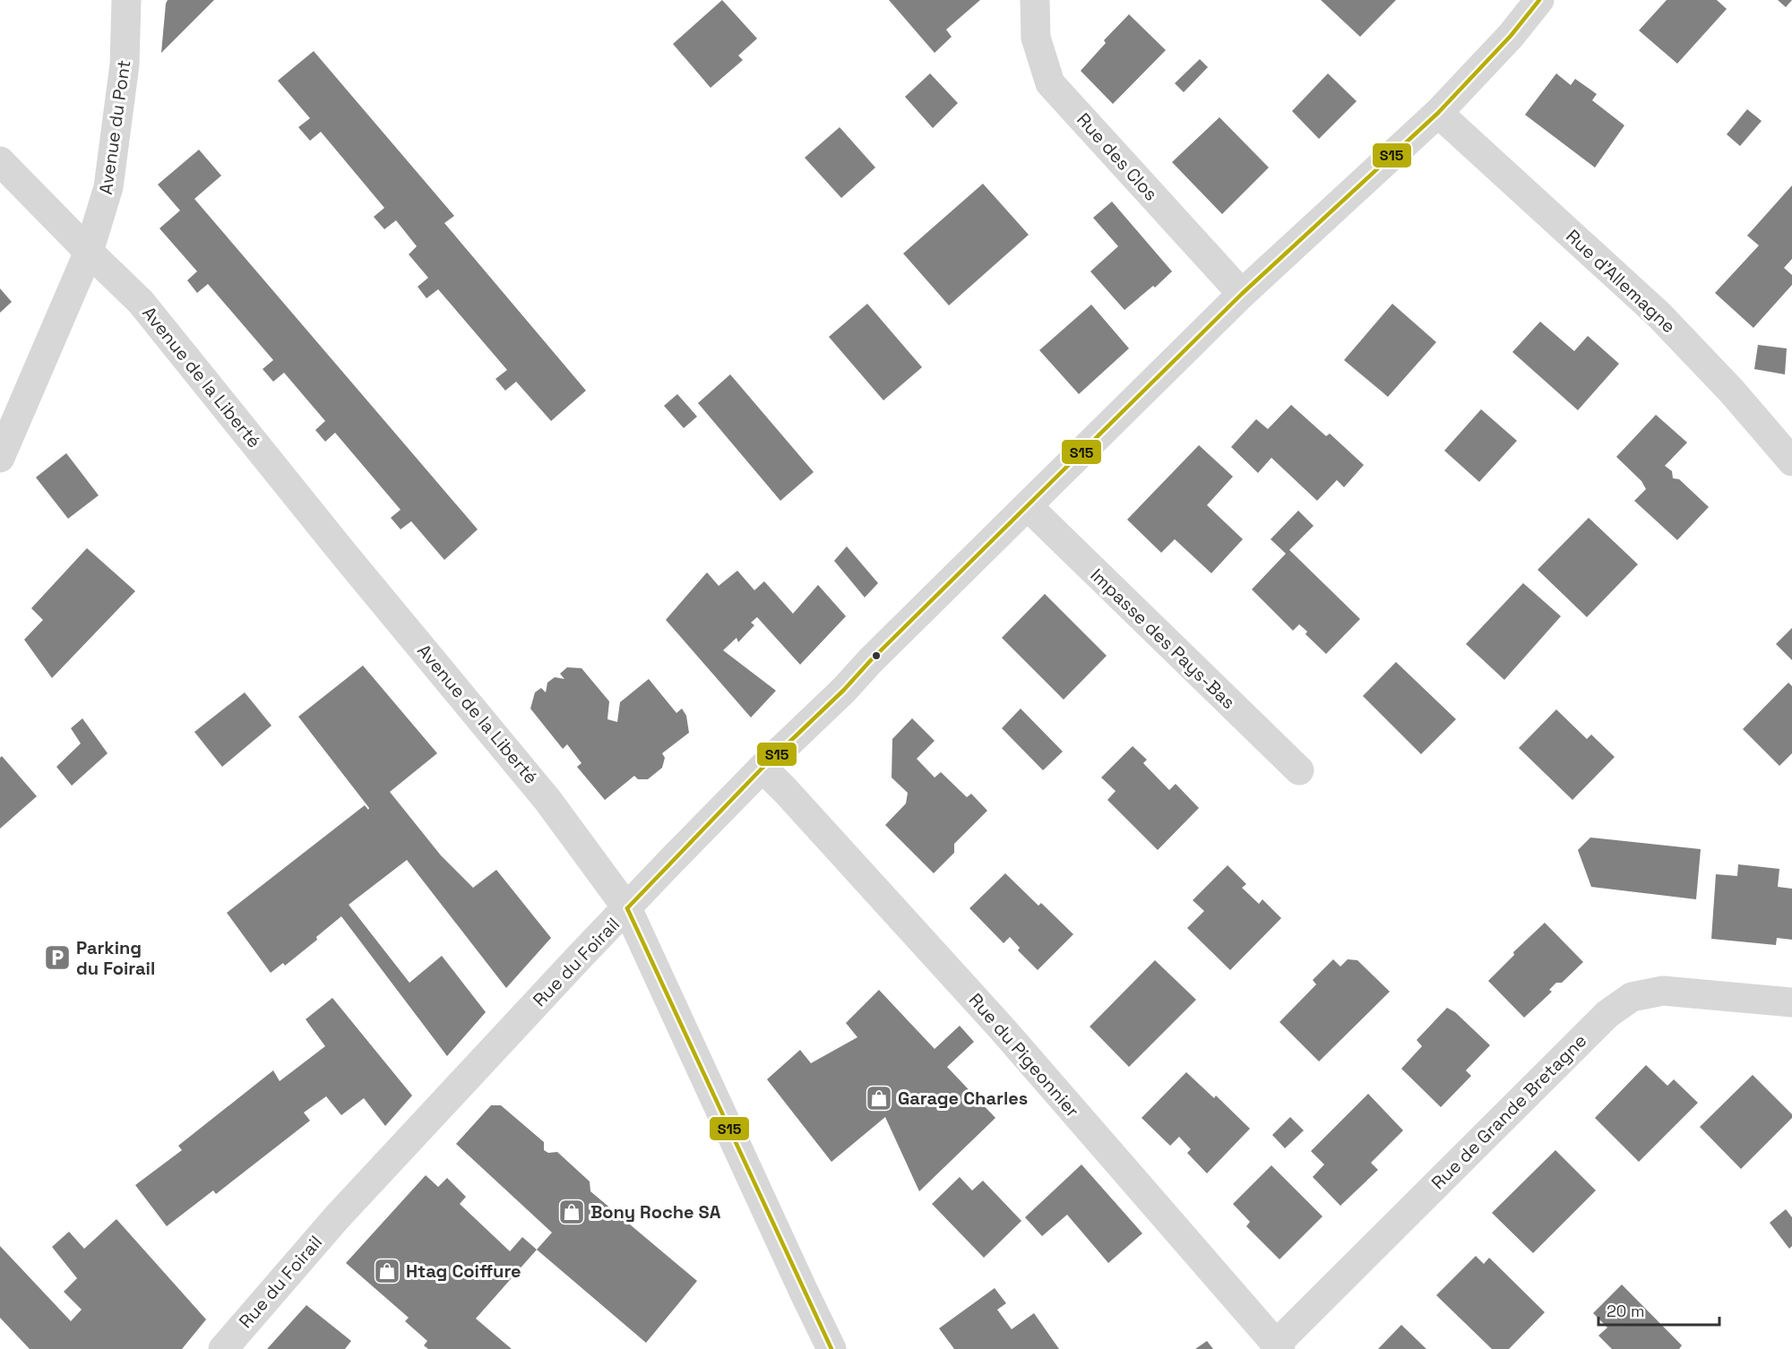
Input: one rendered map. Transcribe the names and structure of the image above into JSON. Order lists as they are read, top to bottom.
{
  "streets": {
    "street": [
      "Avenue du Pont",
      "Rue des Clos",
      "Rue d'Allemagne",
      "Avenue de la Liberté",
      "Impasse des Pays-Bas",
      "Rue du Foirail",
      "Rue du Pigeonnier",
      "Rue de Grande Bretagne"
    ]
  },
  "crossings": [
    ["Avenue du Pont", "Avenue de la Liberté"],
    ["Rue des Clos", "Rue du Foirail"],
    ["Rue d'Allemagne", "Rue du Foirail"],
    ["Avenue de la Liberté", "Rue du Foirail"],
    ["Impasse des Pays-Bas", "Rue du Foirail"],
    ["Rue du Foirail", "Rue du Pigeonnier"],
    ["Rue du Pigeonnier", "Rue de Grande Bretagne"]
  ],
  "places": {
    "parking": ["Parking du Foirail"],
    "shop": ["Garage Charles", "Bony Roche SA", "Htag Coiffure"]
  },
  "lines": ["transit line S15"],
  "scale_bar": "20 m"
}
